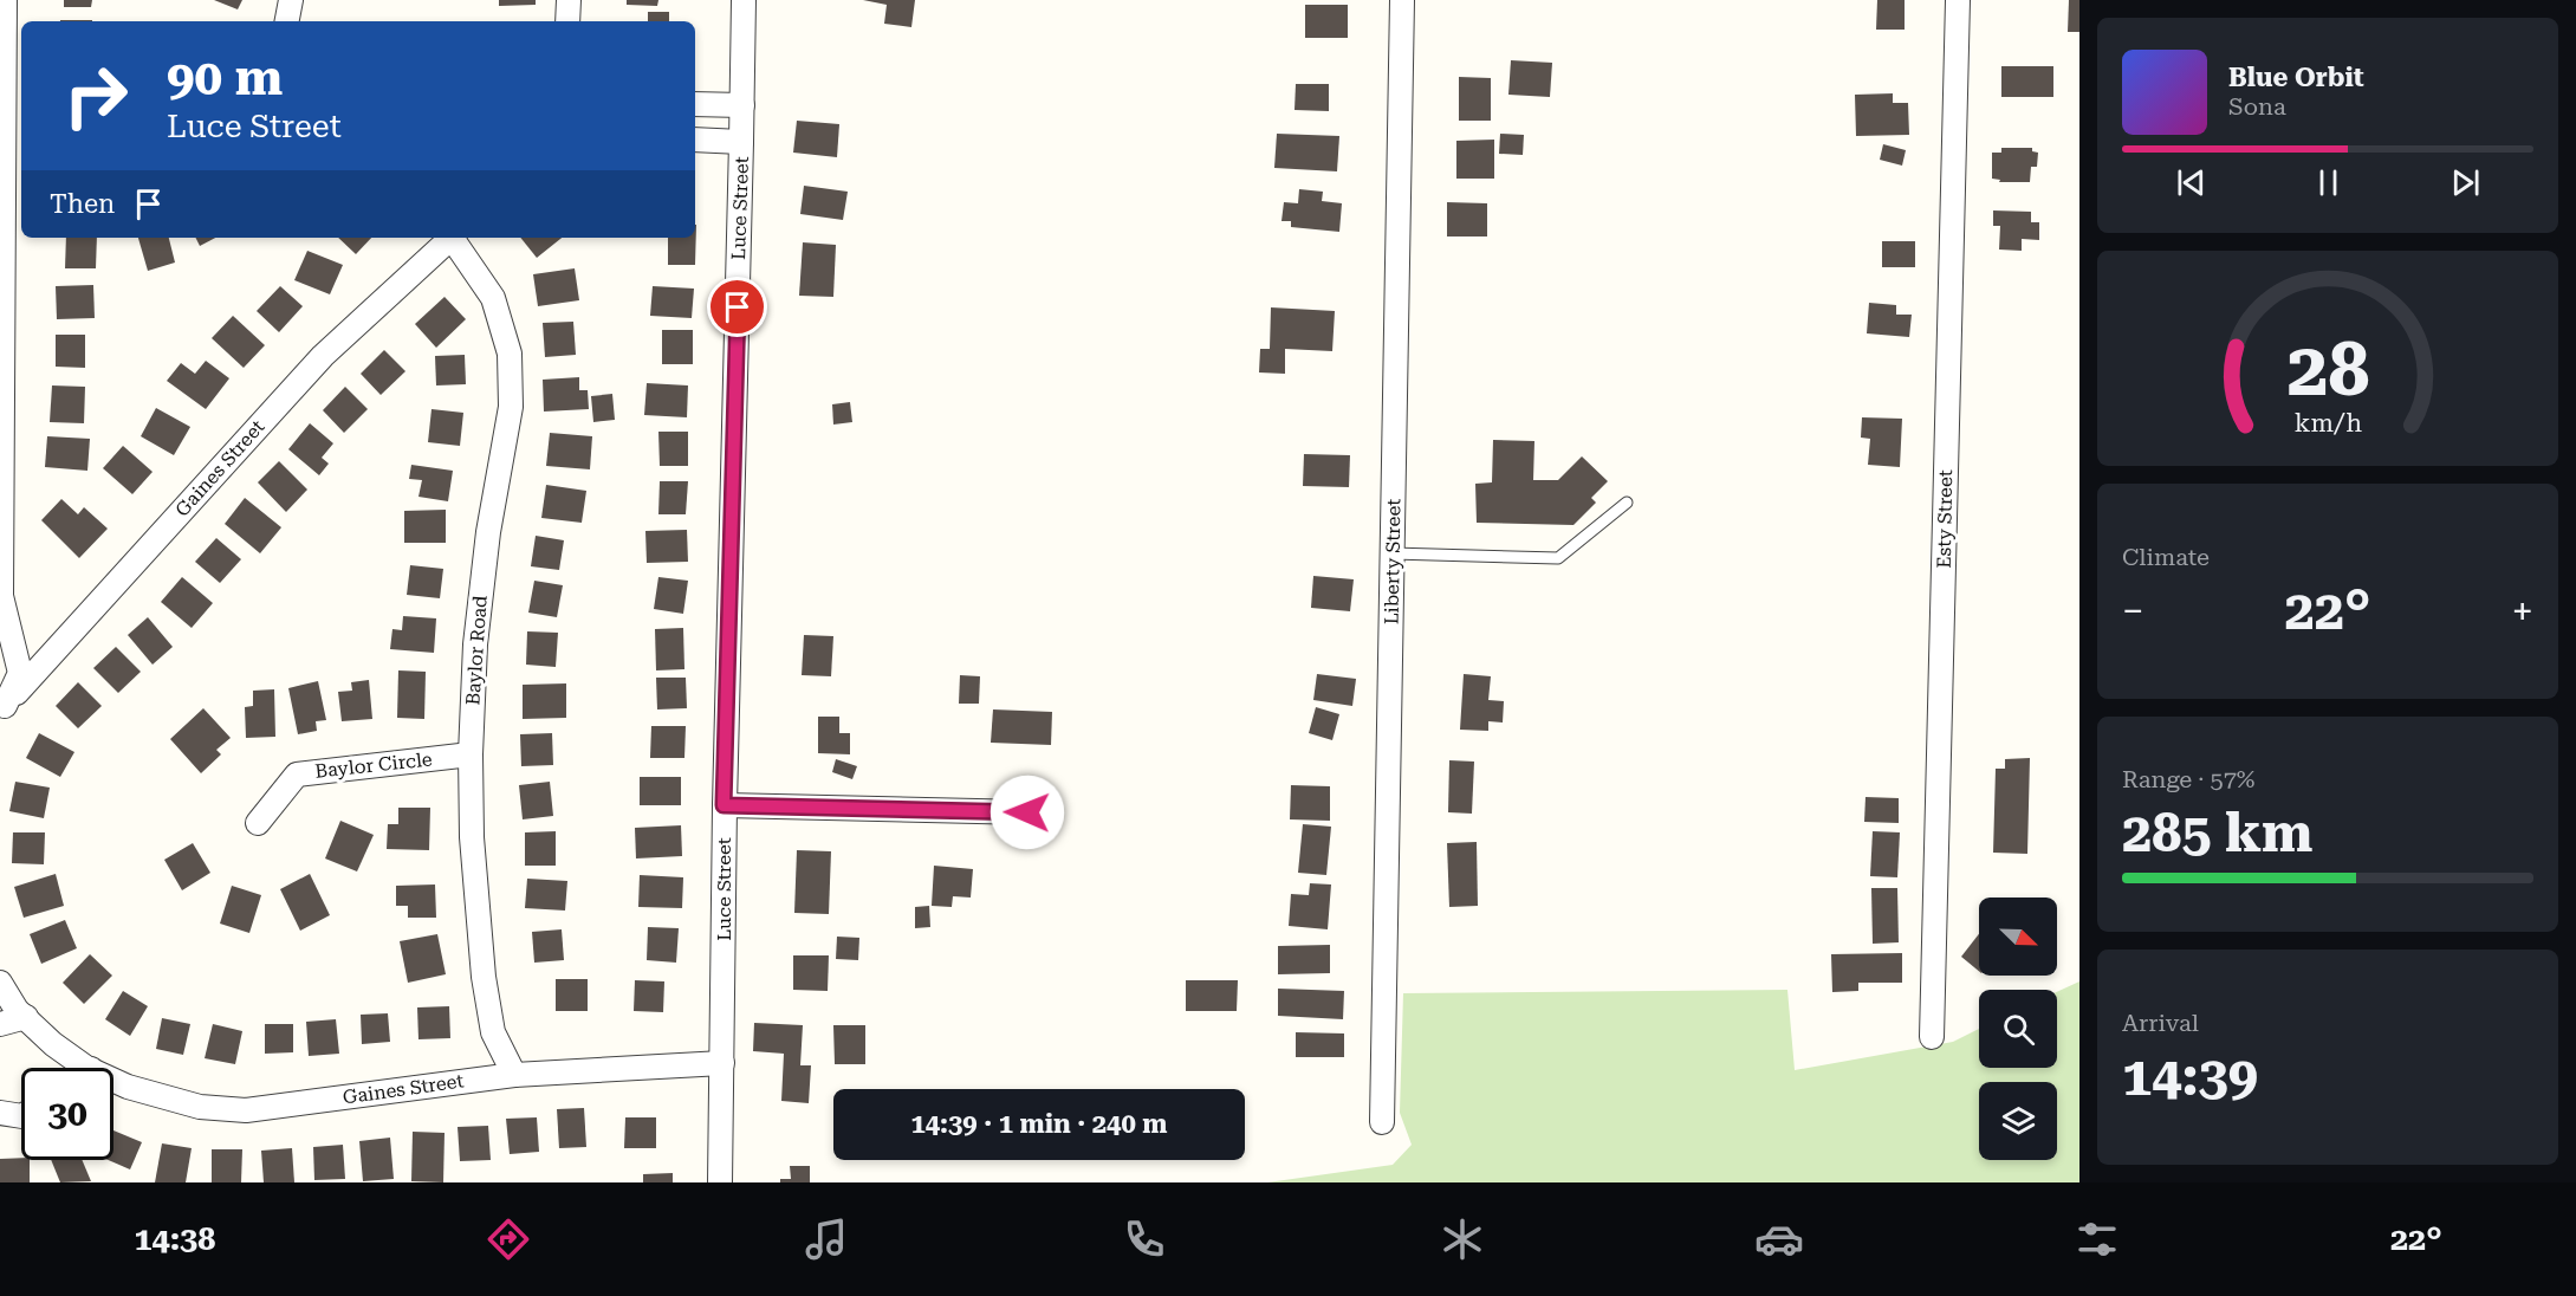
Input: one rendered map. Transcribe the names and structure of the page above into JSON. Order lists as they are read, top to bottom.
{
  "streets": {
    "street": [
      "Luce Street",
      "Gaines Street",
      "Esty Street",
      "Liberty Street",
      "Baylor Road",
      "Baylor Circle"
    ]
  },
  "crossings": [
    ["Luce Street", "Gaines Street"],
    ["Gaines Street", "Baylor Road"],
    ["Baylor Road", "Baylor Circle"]
  ],
  "north": "bottom right",
  "page": {
    "turn": ["90 m", "Luce Street"],
    "song": ["Blue Orbit", "Sona"],
    "then": "Then",
    "tile": [
      "Climate",
      ["Range · 57%", "285 km"],
      ["Arrival", "14:39"]
    ],
    "heat": ["−", "22°", "+"],
    "limit": "30",
    "trip": "14:39 · 1 min · 240 m",
    "tabs": ["14:38", "22°"],
    "gauge": ["28", "km/h"]
  }
}
